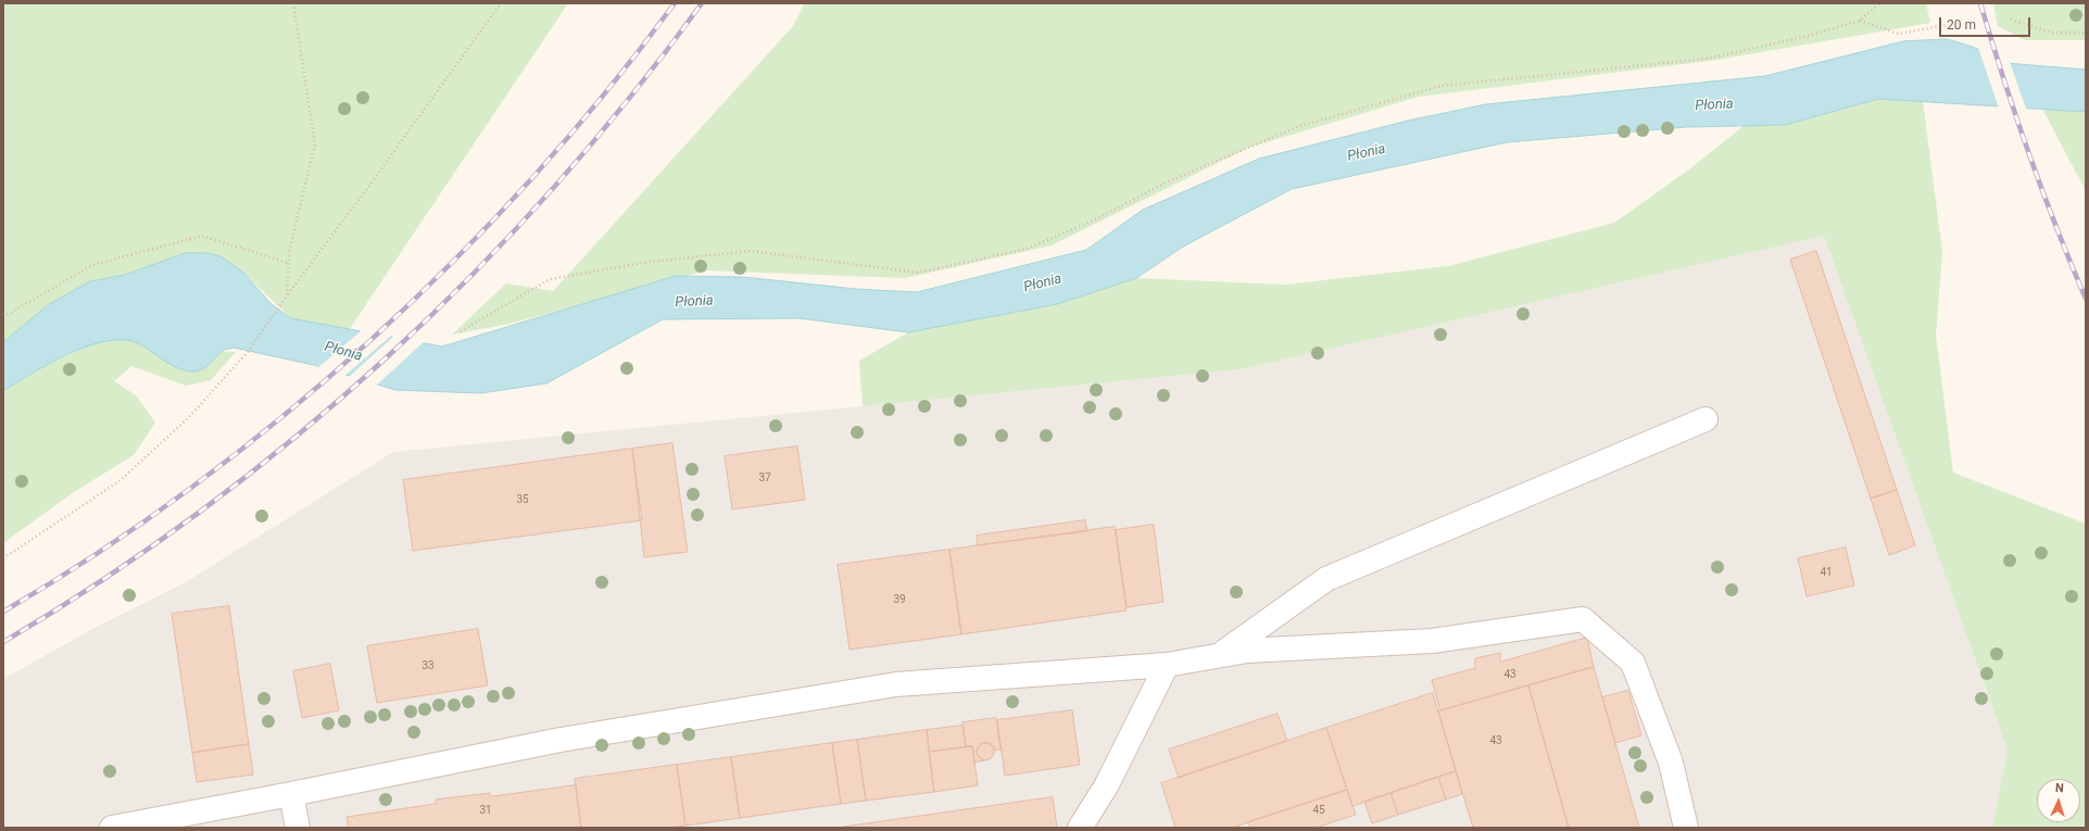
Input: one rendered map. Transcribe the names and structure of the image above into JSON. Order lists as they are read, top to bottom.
{
  "water": ["Płonia"],
  "house_numbers": [
    "37",
    "35",
    "41",
    "39",
    "33",
    "43",
    "43",
    "31",
    "45"
  ],
  "scale_bar": "20 m",
  "north": "top"
}
